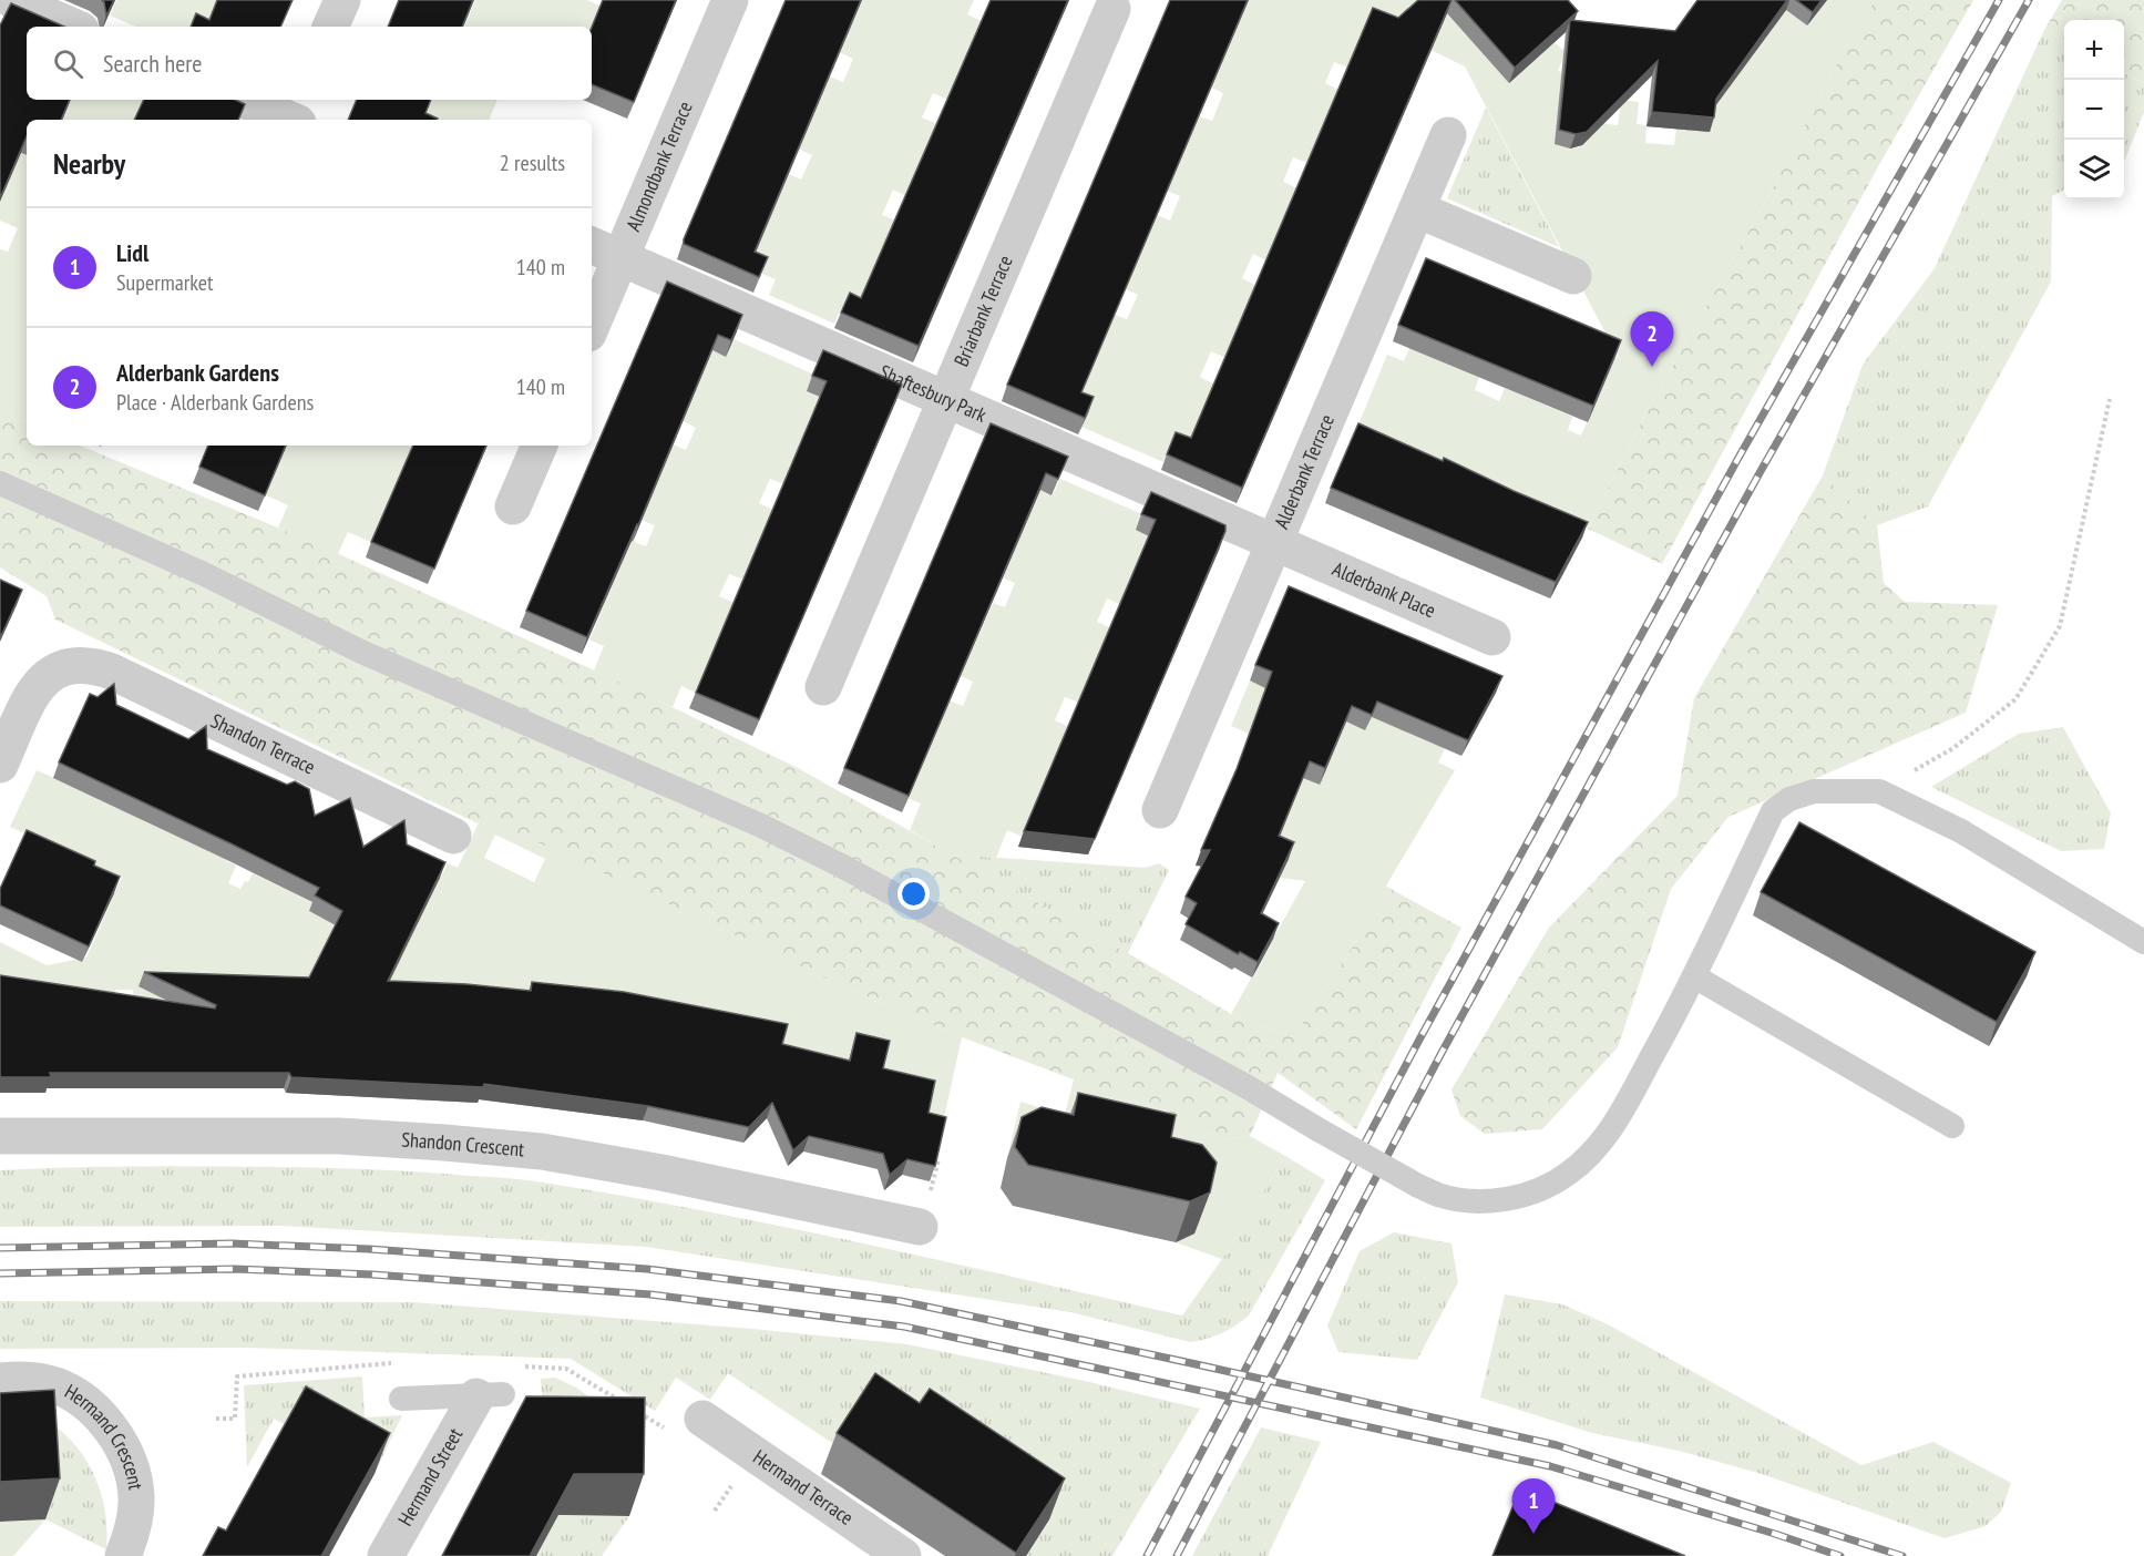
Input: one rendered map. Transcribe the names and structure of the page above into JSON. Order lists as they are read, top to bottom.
{
  "streets": {
    "street": [
      "Almondbank Terrace",
      "Briarbank Terrace",
      "Shaftesbury Park",
      "Alderbank Terrace",
      "Alderbank Place",
      "Shandon Terrace",
      "Shandon Crescent",
      "Hermand Crescent",
      "Hermand Street",
      "Hermand Terrace"
    ]
  },
  "crossings": [
    ["Almondbank Terrace", "Shaftesbury Park"],
    ["Briarbank Terrace", "Shaftesbury Park"],
    ["Shaftesbury Park", "Alderbank Terrace"],
    ["Shaftesbury Park", "Alderbank Place"],
    ["Alderbank Terrace", "Alderbank Place"]
  ],
  "page": {
    "map_buttons": ["+", "−"],
    "search": "Search here",
    "heading": ["Nearby", "2 results"],
    "list": [
      {
        "mark": "1",
        "name": "Lidl",
        "note": "Supermarket",
        "value": "140 m"
      },
      {
        "mark": "2",
        "name": "Alderbank Gardens",
        "note": "Place · Alderbank Gardens",
        "value": "140 m"
      }
    ],
    "pins": ["2", "1"]
  }
}
